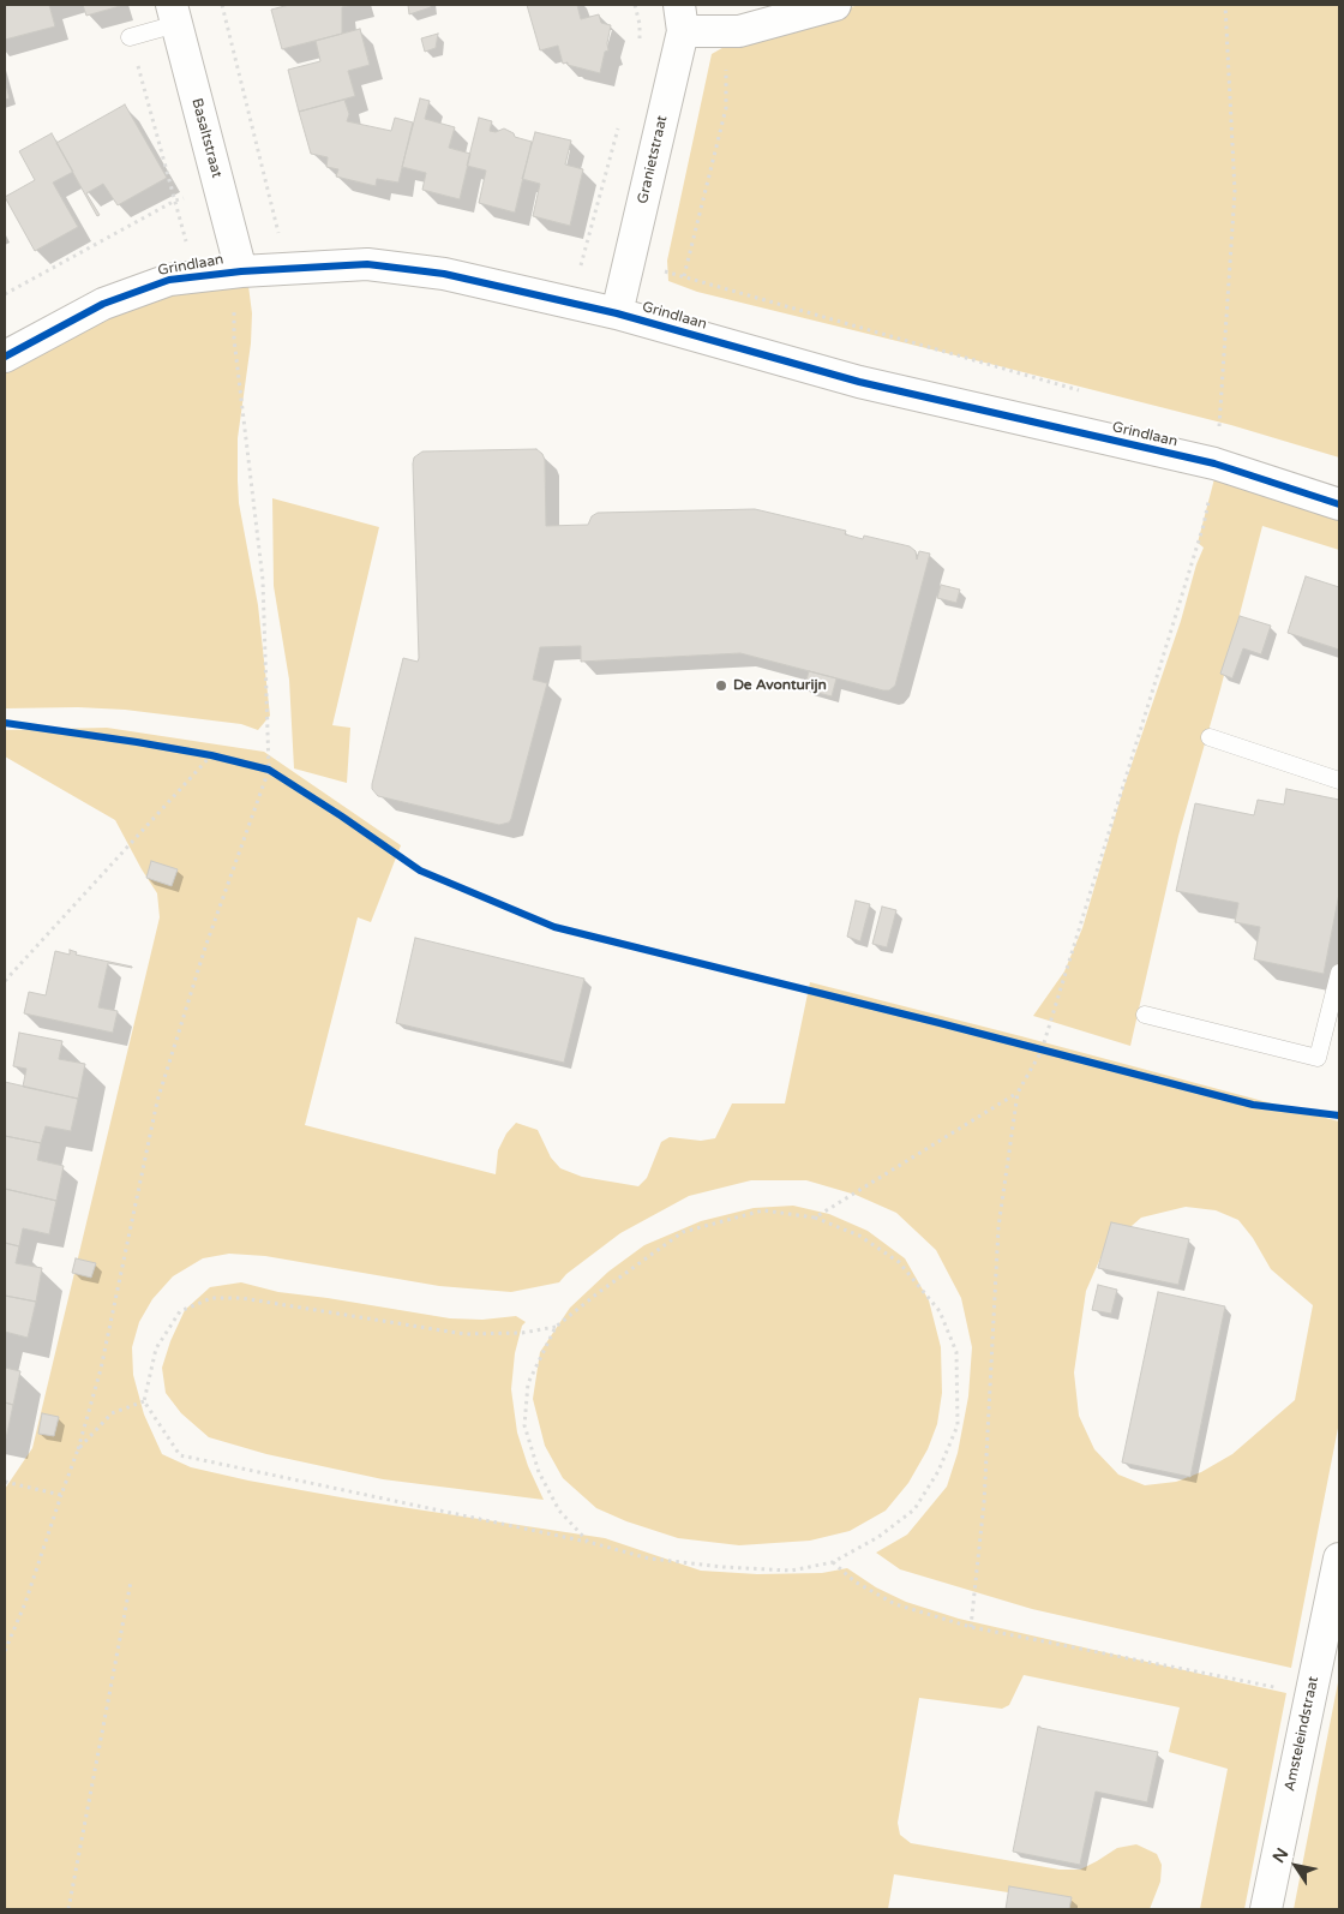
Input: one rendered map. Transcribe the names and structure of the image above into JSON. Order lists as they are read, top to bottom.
{
  "streets": {
    "street": [
      "Basaltstraat",
      "Granietstraat",
      "Grindlaan",
      "Amsteleindstraat"
    ]
  },
  "crossings": [
    ["Basaltstraat", "Grindlaan"],
    ["Granietstraat", "Grindlaan"]
  ],
  "places": ["De Avonturijn"],
  "north": "top left"
}
